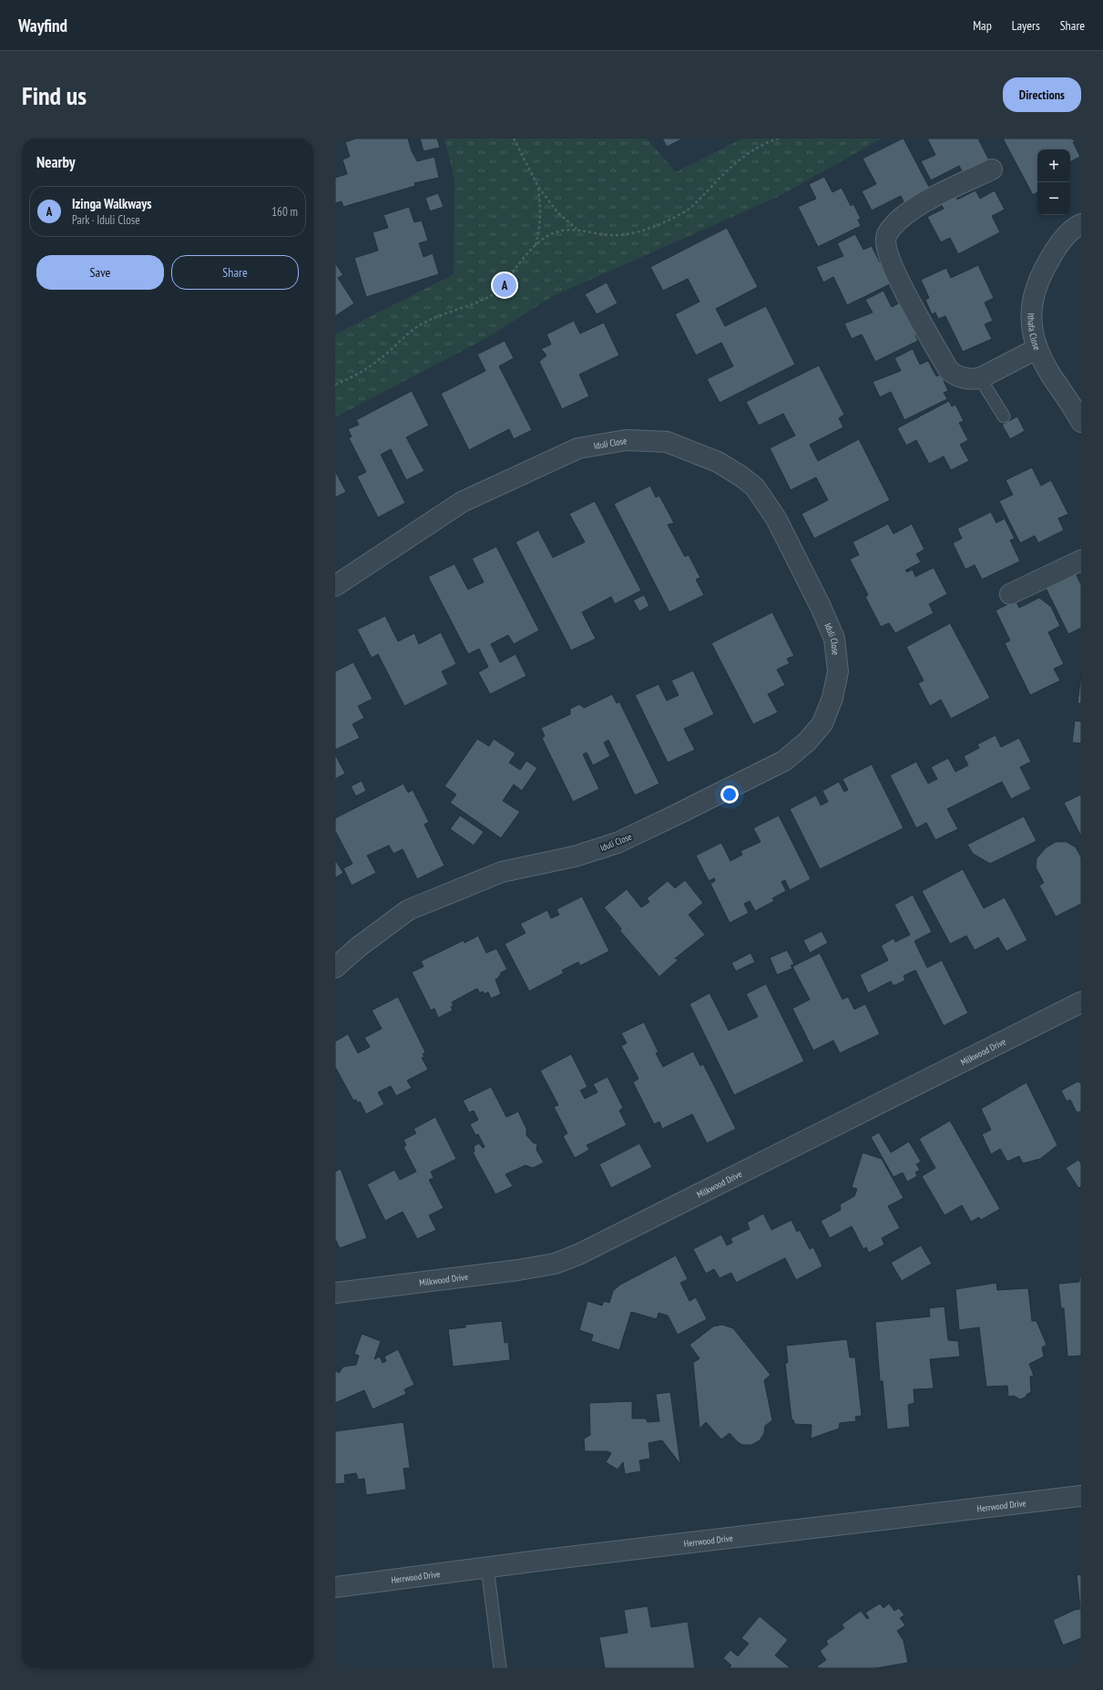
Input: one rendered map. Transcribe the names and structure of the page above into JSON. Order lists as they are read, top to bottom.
{
  "streets": {
    "street": [
      "Ithafa Close",
      "Iduli Close",
      "Milkwood Drive",
      "Herrwood Drive"
    ]
  },
  "page": {
    "header": "Wayfind",
    "nav": ["Map", "Layers", "Share"],
    "buttons": [
      "Directions",
      ["Save", "Share"]
    ],
    "title": "Find us",
    "heading": "Nearby",
    "map_buttons": ["+", "−"],
    "list": [
      {
        "mark": "A",
        "name": "Izinga Walkways",
        "note": "Park · Iduli Close",
        "value": "160 m"
      }
    ],
    "pins": "A"
  }
}
